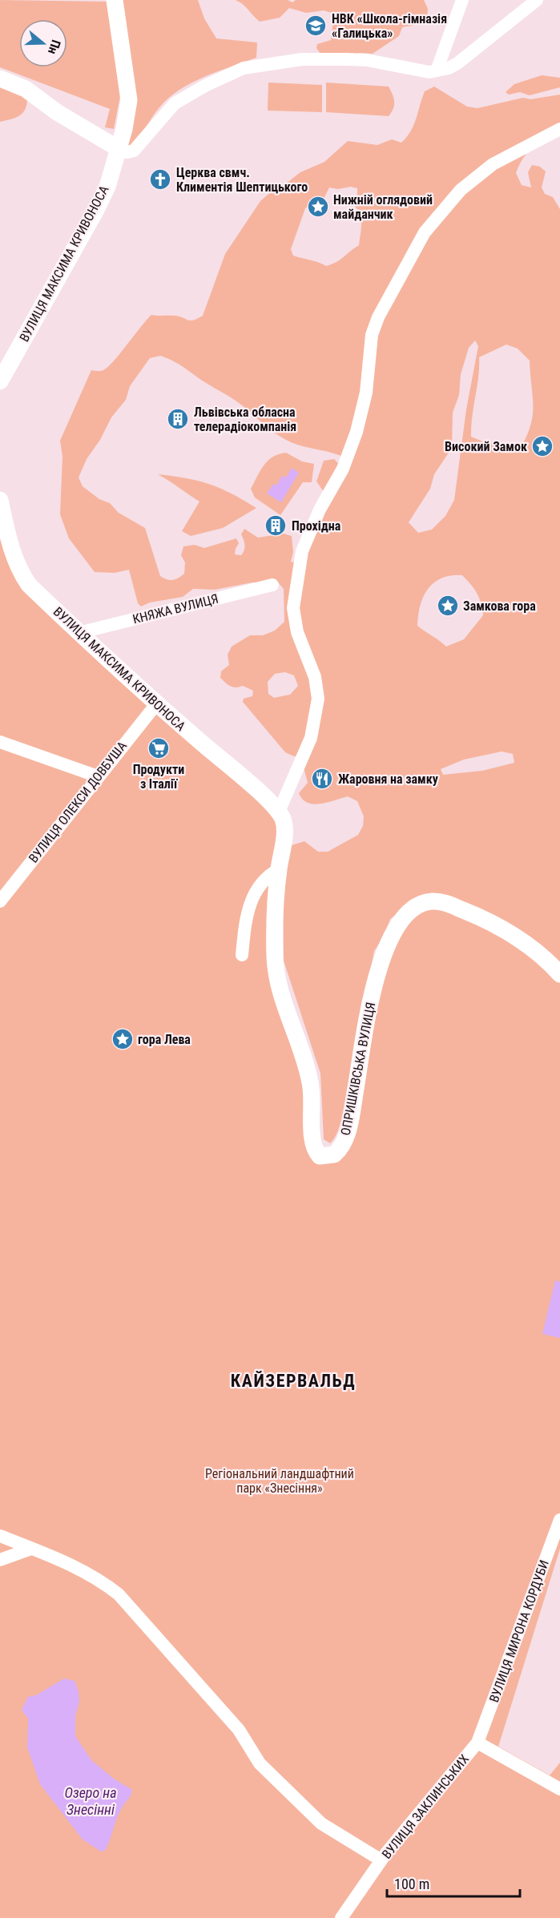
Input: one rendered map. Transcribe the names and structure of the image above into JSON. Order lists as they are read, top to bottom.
{
  "streets": {
    "main road": ["ВУЛИЦЯ МАКСИМА КРИВОНОСА", "ОПРИШКІВСЬКА ВУЛИЦЯ"],
    "street": [
      "КНЯЖА ВУЛИЦЯ",
      "ВУЛИЦЯ ОЛЕКСИ ДОВБУША",
      "ВУЛИЦЯ МИРОНА КОРДУБИ",
      "ВУЛИЦЯ ЗАКЛИНСЬКИХ"
    ]
  },
  "crossings": [
    ["ВУЛИЦЯ МАКСИМА КРИВОНОСА", "КНЯЖА ВУЛИЦЯ"],
    ["ВУЛИЦЯ МАКСИМА КРИВОНОСА", "ВУЛИЦЯ ОЛЕКСИ ДОВБУША"],
    ["ВУЛИЦЯ МАКСИМА КРИВОНОСА", "ОПРИШКІВСЬКА ВУЛИЦЯ"],
    ["ВУЛИЦЯ МИРОНА КОРДУБИ", "ВУЛИЦЯ ЗАКЛИНСЬКИХ"]
  ],
  "districts": ["КАЙЗЕРВАЛЬД"],
  "water": ["Озеро на Знесінні"],
  "parks": ["Регіональний ландшафтний парк «Знесіння»"],
  "places": {
    "school or university": ["НВК «Школа-гімназія «Галицька»"],
    "church": ["Церква свмч. Климентія Шептицького"],
    "place": [
      "Нижній оглядовий майданчик",
      "Високий Замок",
      "Замкова гора",
      "гора Лева"
    ],
    "building": ["Львівська обласна телерадіокомпанія", "Прохідна"],
    "supermarket": ["Продукти з Італії"],
    "restaurant": ["Жаровня на замку"]
  },
  "scale_bar": "100 m",
  "north": "right"
}
